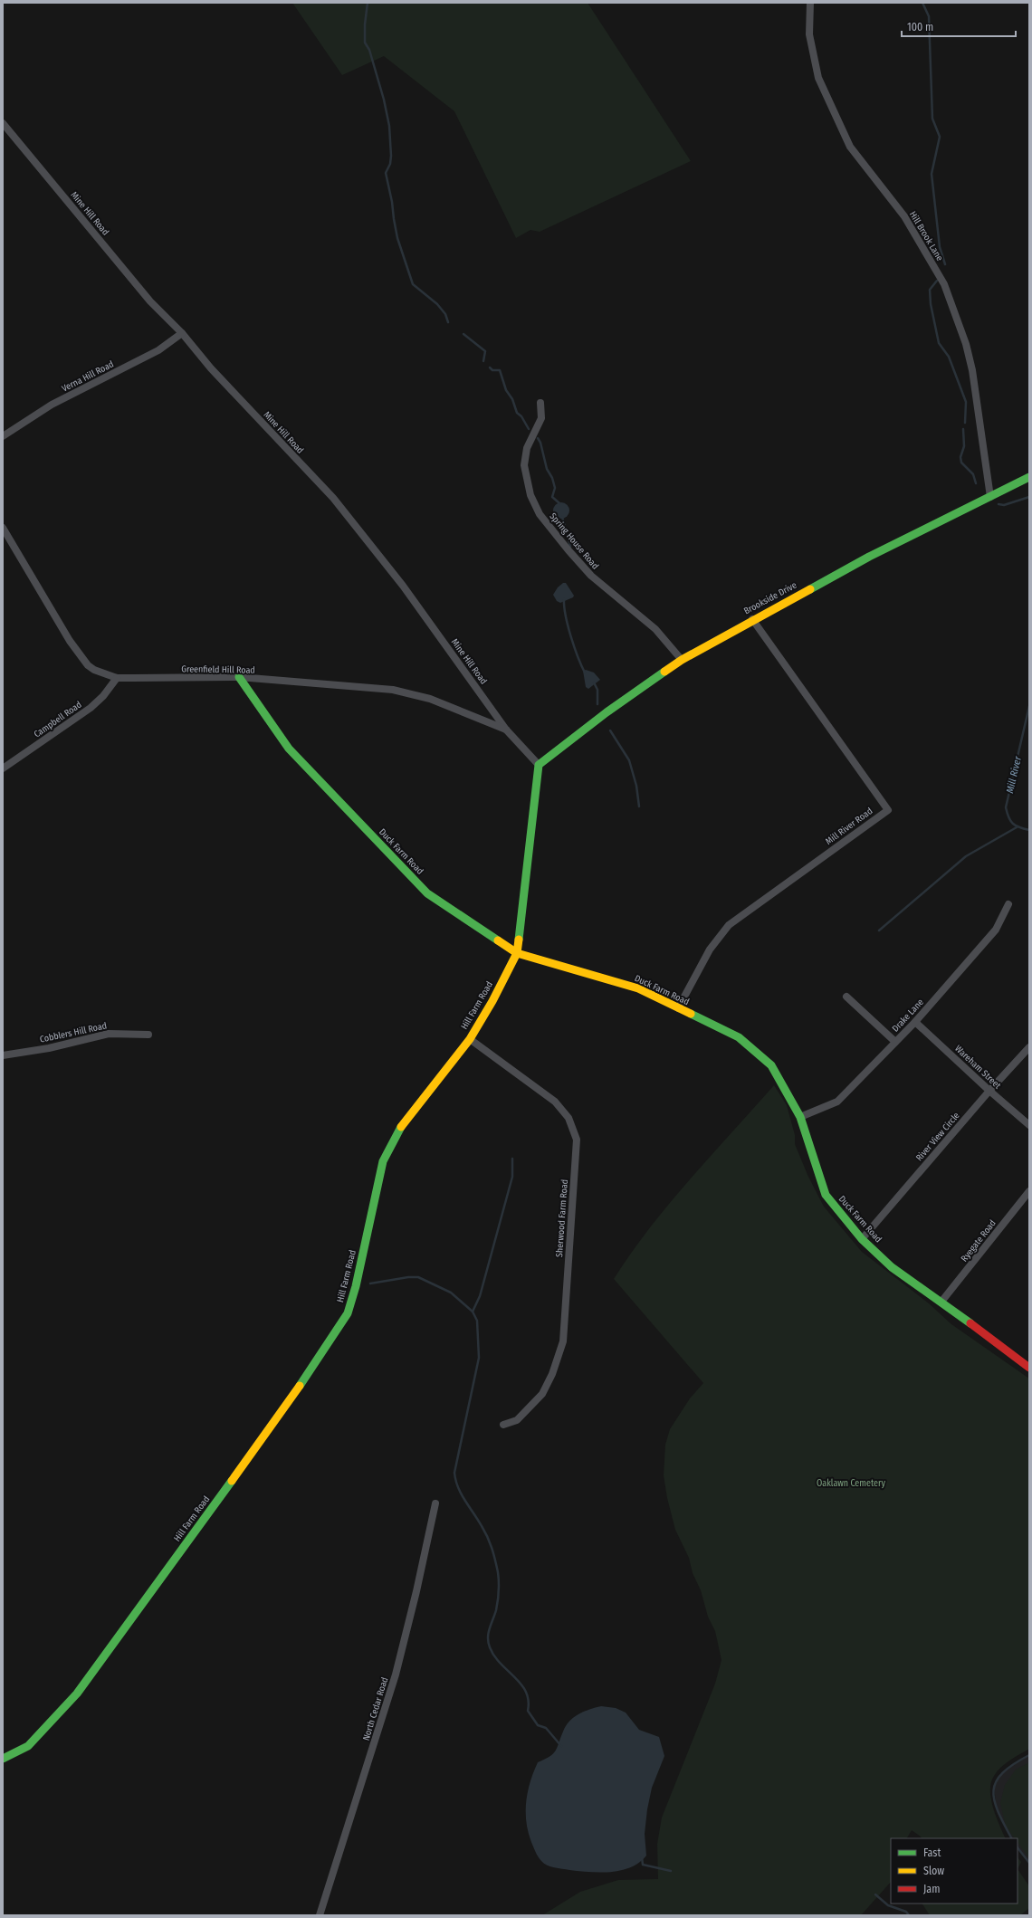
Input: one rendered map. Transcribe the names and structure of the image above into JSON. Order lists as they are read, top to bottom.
{
  "streets": {
    "main road": ["Brookside Drive", "Duck Farm Road", "Hill Farm Road"],
    "street": [
      "Mine Hill Road",
      "Hill Brook Lane",
      "Verna Hill Road",
      "Spring House Road",
      "Greenfield Hill Road",
      "Campbell Road",
      "Mill River Road",
      "Drake Lane",
      "Cobblers Hill Road",
      "Wareham Street",
      "River View Circle",
      "Sherwood Farm Road",
      "Ryegate Road",
      "North Cedar Road"
    ]
  },
  "crossings": [
    ["Mine Hill Road", "Verna Hill Road"],
    ["Mine Hill Road", "Brookside Drive"],
    ["Mine Hill Road", "Greenfield Hill Road"],
    ["Mine Hill Road", "Hill Farm Road"],
    ["Hill Brook Lane", "Brookside Drive"],
    ["Spring House Road", "Brookside Drive"],
    ["Brookside Drive", "Mill River Road"],
    ["Brookside Drive", "Hill Farm Road"],
    ["Greenfield Hill Road", "Campbell Road"],
    ["Greenfield Hill Road", "Duck Farm Road"],
    ["Mill River Road", "Duck Farm Road"],
    ["Duck Farm Road", "Hill Farm Road"],
    ["Duck Farm Road", "Drake Lane"],
    ["Duck Farm Road", "River View Circle"],
    ["Duck Farm Road", "Ryegate Road"],
    ["Hill Farm Road", "Sherwood Farm Road"],
    ["Drake Lane", "Wareham Street"],
    ["Wareham Street", "River View Circle"]
  ],
  "water": ["Mill River"],
  "parks": ["Oaklawn Cemetery"],
  "legend": ["Fast", "Slow", "Jam"],
  "scale_bar": "100 m"
}
